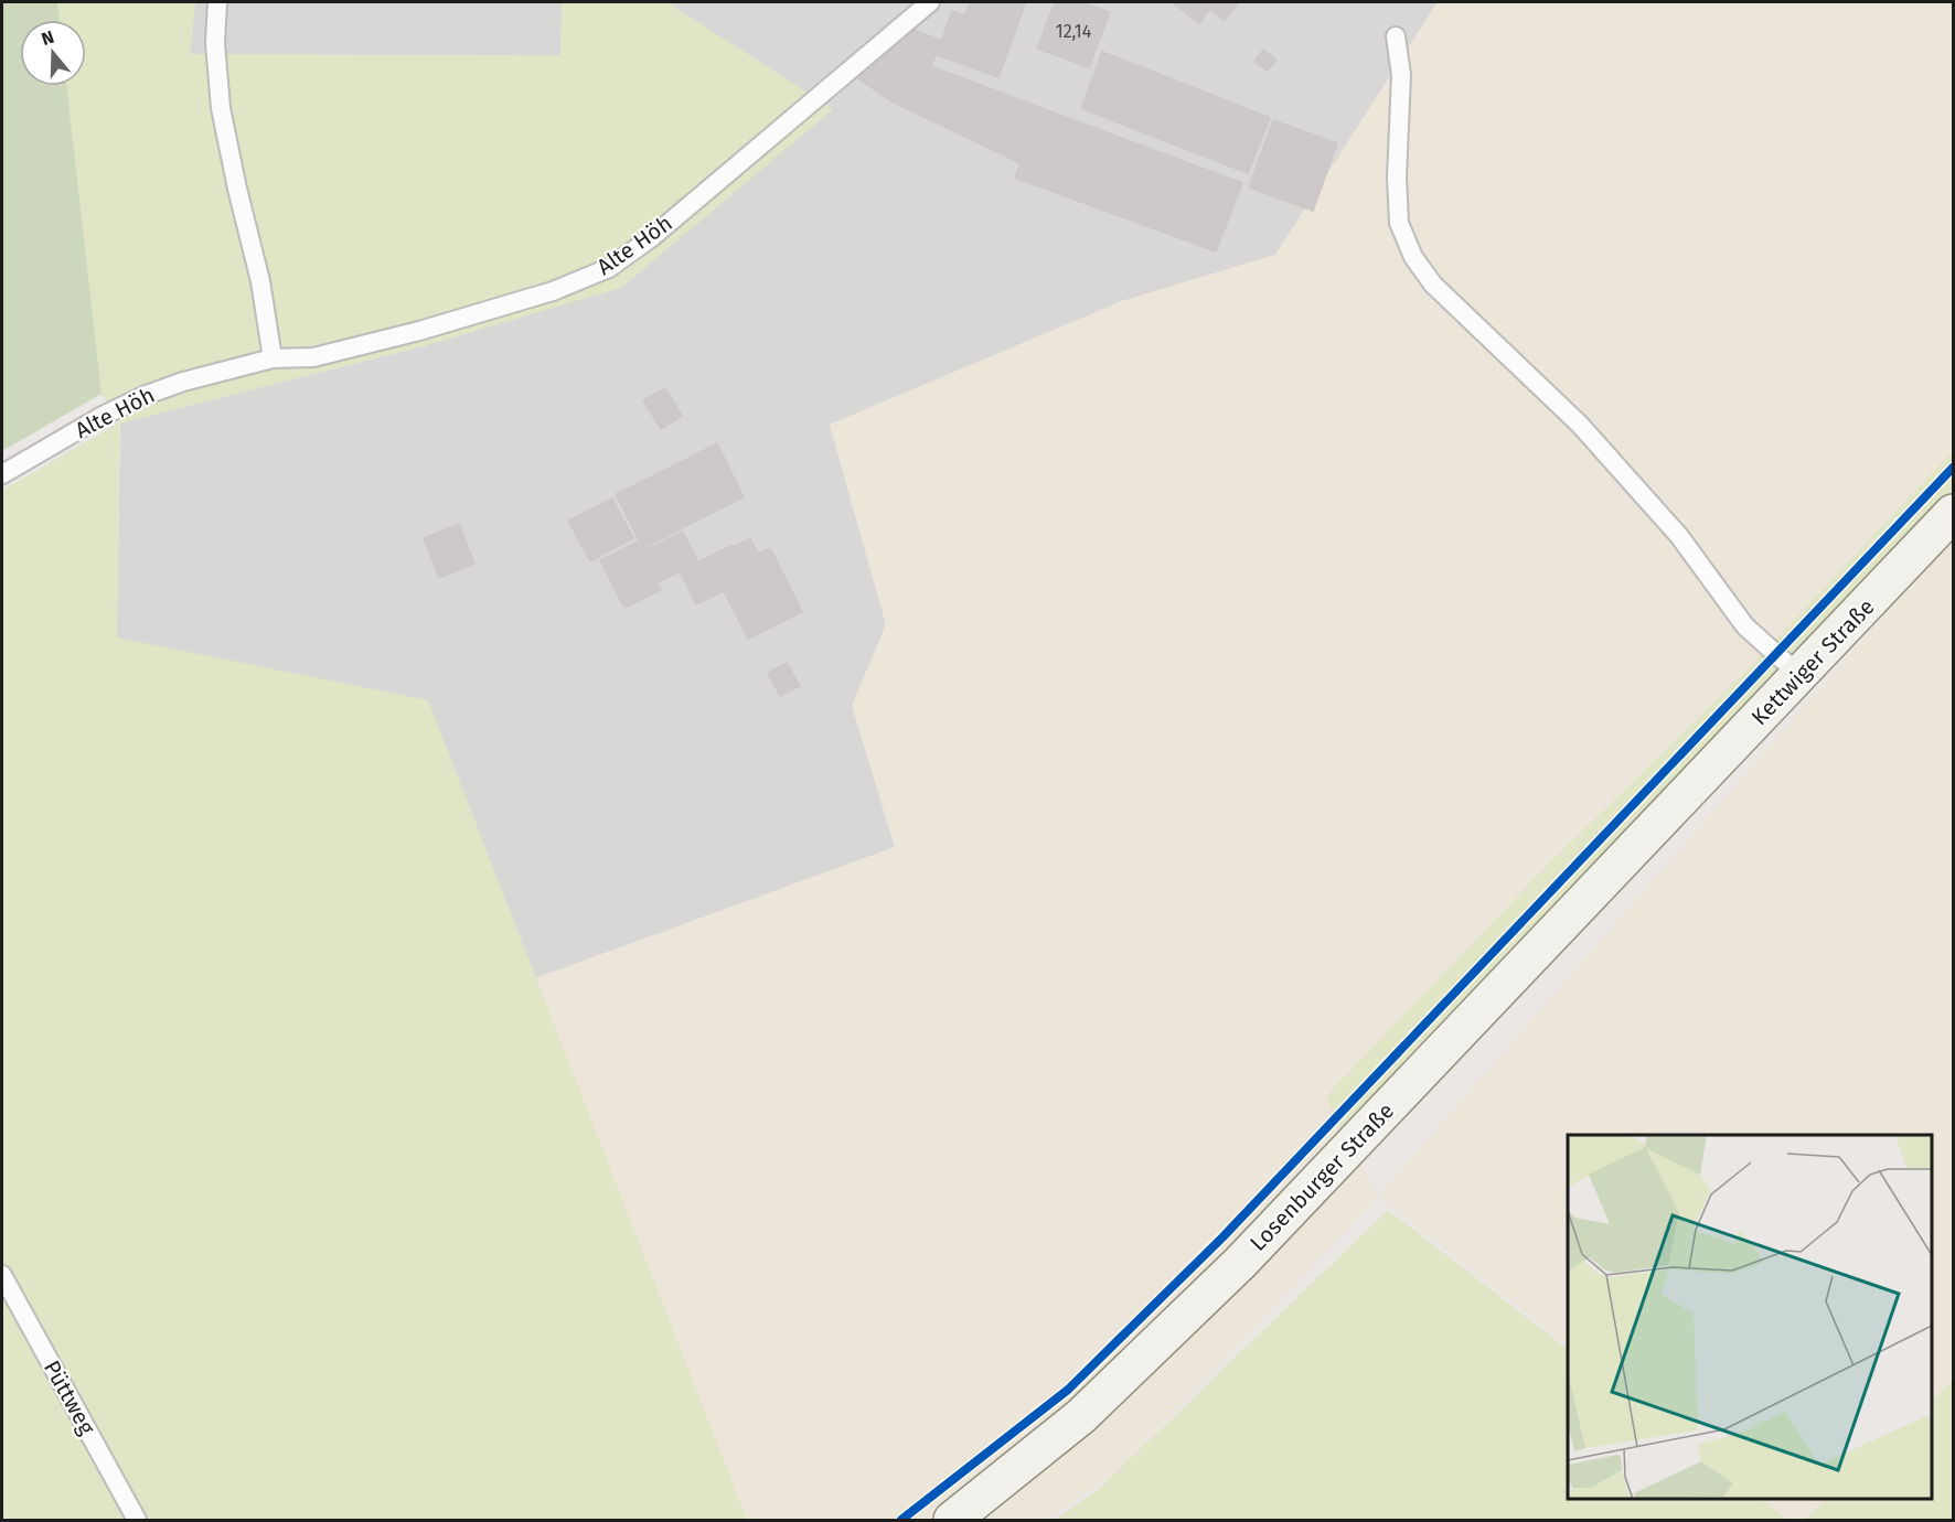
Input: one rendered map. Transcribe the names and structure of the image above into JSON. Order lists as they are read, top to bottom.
{
  "streets": {
    "main road": ["Kettwiger Straße", "Losenburger Straße"],
    "lane": ["Alte Höh", "Püttweg"]
  },
  "crossings": [
    ["Kettwiger Straße", "Losenburger Straße"]
  ],
  "house_numbers": ["12,14"],
  "north": "top"
}
